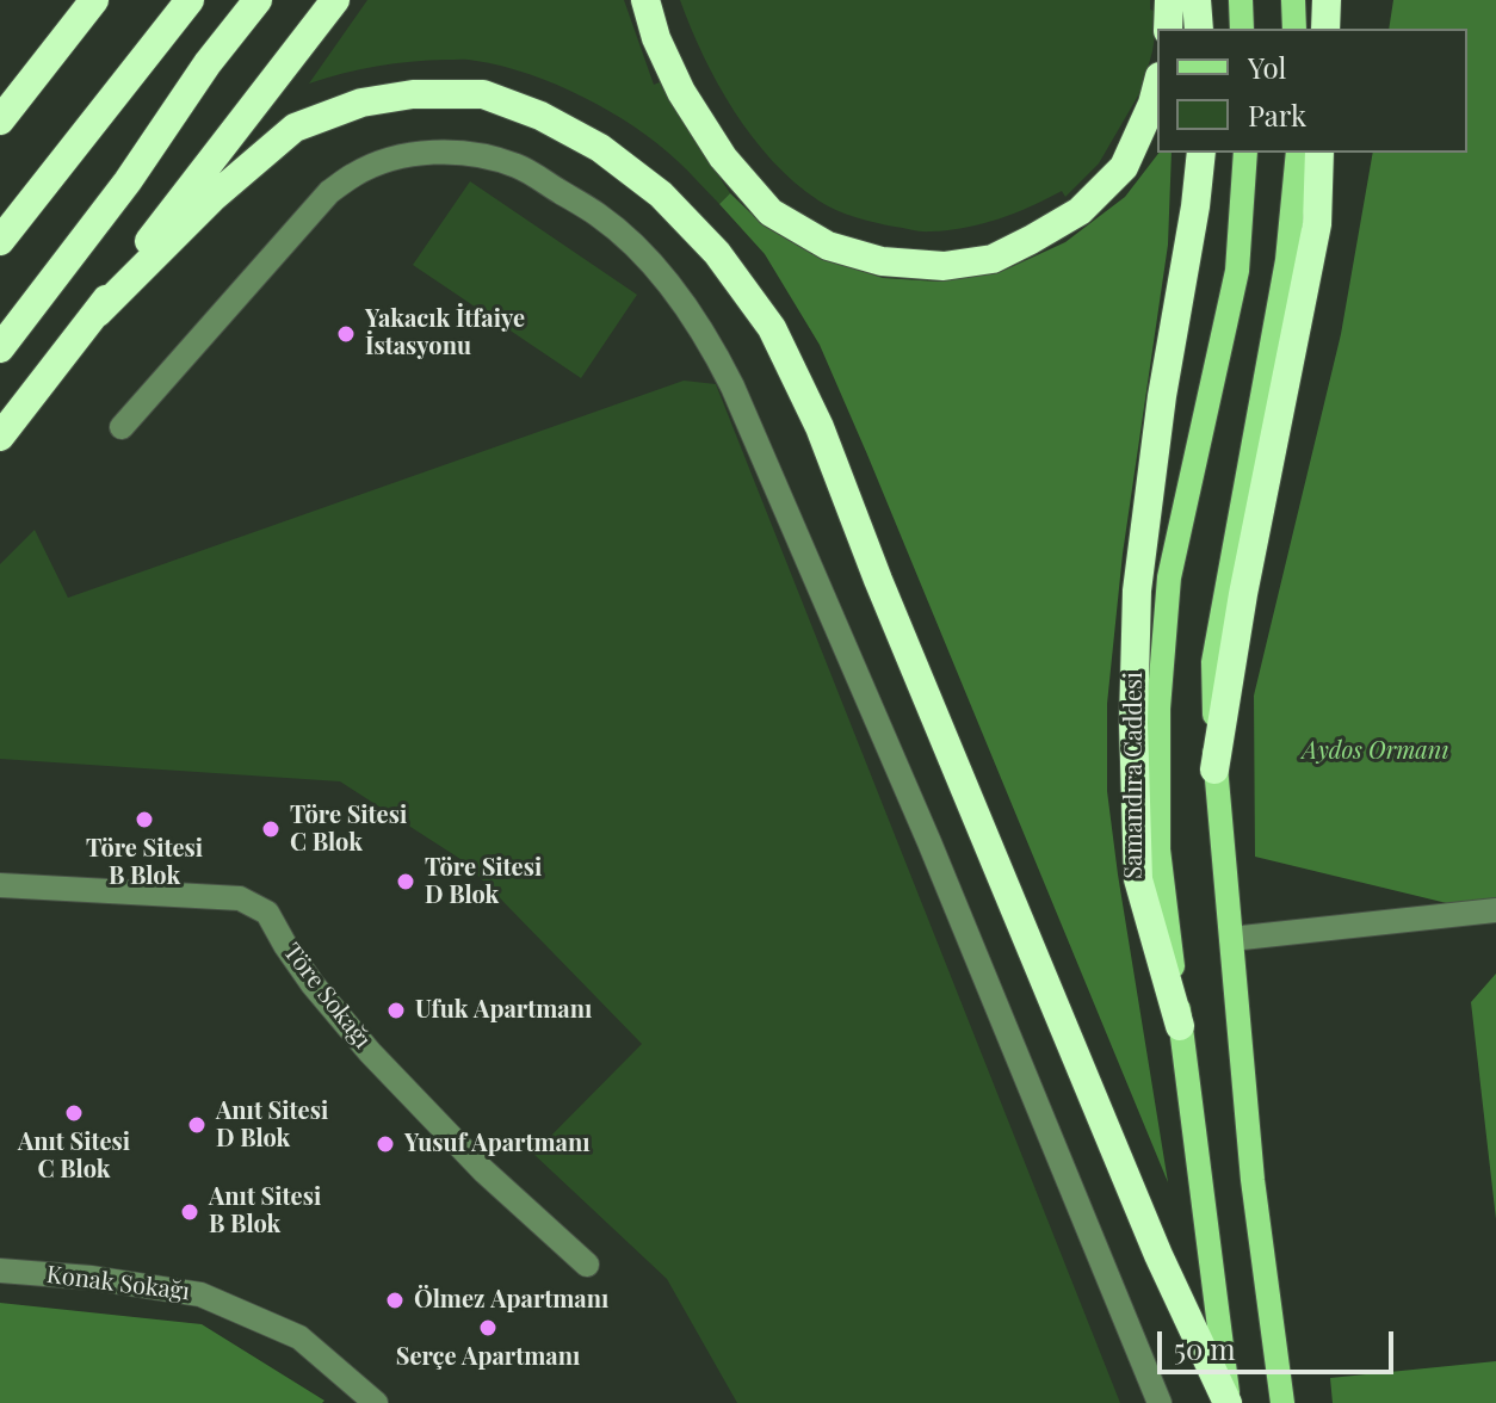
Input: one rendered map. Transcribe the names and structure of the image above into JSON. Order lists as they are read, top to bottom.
{
  "streets": {
    "main road": ["Samandıra Caddesi"],
    "street": ["Töre Sokağı", "Konak Sokağı"]
  },
  "parks": ["Aydos Ormanı"],
  "places": [
    "Yakacık İtfaiye İstasyonu",
    "Töre Sitesi B Blok",
    "Töre Sitesi C Blok",
    "Töre Sitesi D Blok",
    "Ufuk Apartmanı",
    "Anıt Sitesi C Blok",
    "Anıt Sitesi D Blok",
    "Yusuf Apartmanı",
    "Anıt Sitesi B Blok",
    "Ölmez Apartmanı",
    "Serçe Apartmanı"
  ],
  "legend": ["Yol", "Park"],
  "scale_bar": "50 m"
}
